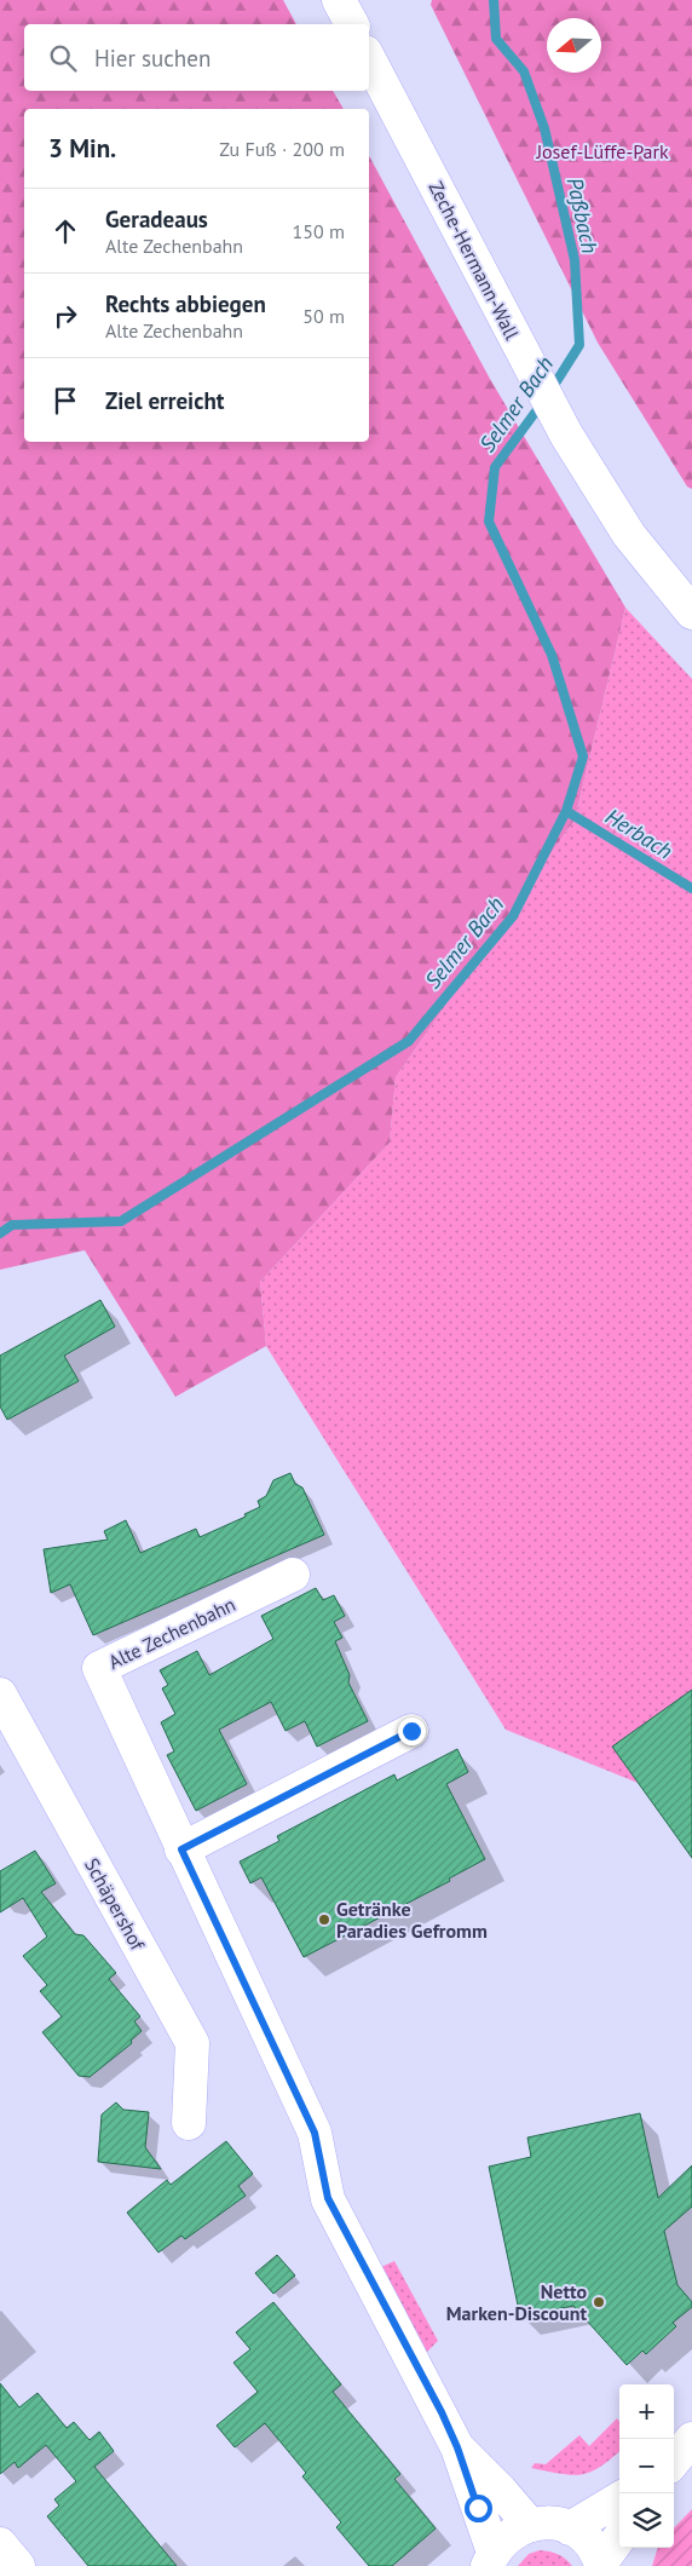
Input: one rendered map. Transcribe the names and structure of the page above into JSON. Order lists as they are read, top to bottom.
{
  "streets": {
    "street": ["Zeche-Hermann-Wall", "Alte Zechenbahn", "Schäpershof"]
  },
  "water": ["Paßbach", "Selmer Bach", "Herbach"],
  "parks": ["Josef-Lüffe-Park"],
  "places": ["Getränke Paradies Gefromm", "Netto Marken-Discount"],
  "north": "left",
  "page": {
    "search": "Hier suchen",
    "heading": ["3 Min.", "Zu Fuß · 200 m"],
    "list": [
      ["Geradeaus", "Alte Zechenbahn", "150 m"],
      ["Rechts abbiegen", "Alte Zechenbahn", "50 m"],
      "Ziel erreicht"
    ],
    "map_buttons": ["+", "−"]
  }
}
